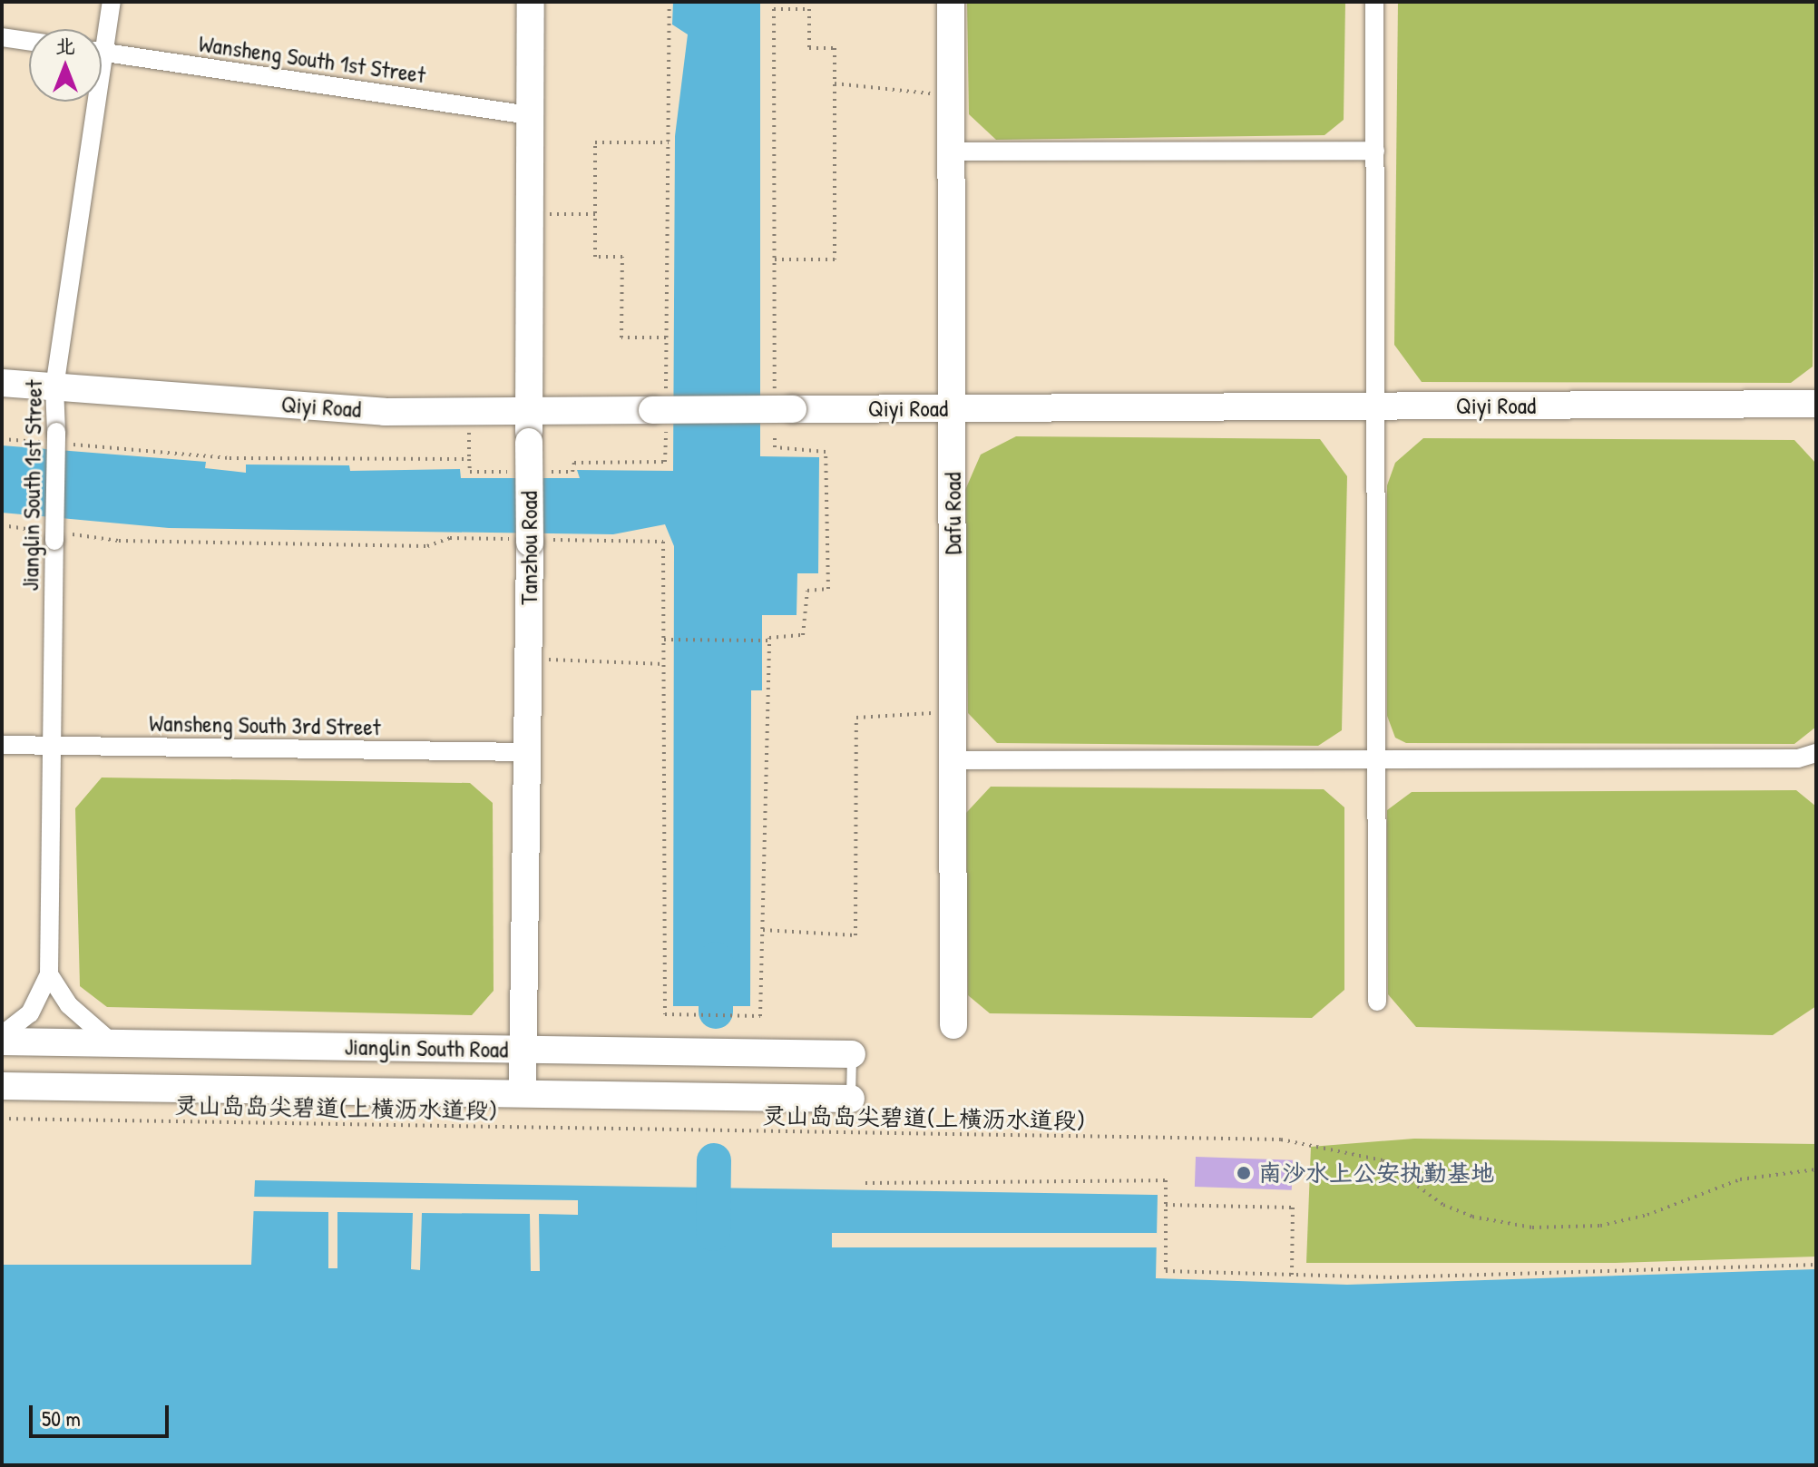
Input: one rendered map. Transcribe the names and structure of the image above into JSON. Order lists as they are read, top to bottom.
{
  "streets": {
    "street": [
      "Wansheng South 1st Street",
      "Qiyi Road",
      "Jianglin South 1st Street",
      "Dafu Road",
      "Tanzhou Road",
      "Wansheng South 3rd Street",
      "Jianglin South Road"
    ],
    "path": ["灵山岛岛尖碧道(上横沥水道段)"]
  },
  "crossings": [
    ["Wansheng South 1st Street", "Tanzhou Road"],
    ["Qiyi Road", "Jianglin South 1st Street"],
    ["Qiyi Road", "Dafu Road"],
    ["Qiyi Road", "Tanzhou Road"],
    ["Jianglin South 1st Street", "Wansheng South 3rd Street"],
    ["Tanzhou Road", "Wansheng South 3rd Street"],
    ["Tanzhou Road", "Jianglin South Road"]
  ],
  "places": ["南沙水上公安执勤基地"],
  "scale_bar": "50 m",
  "north": "top"
}
